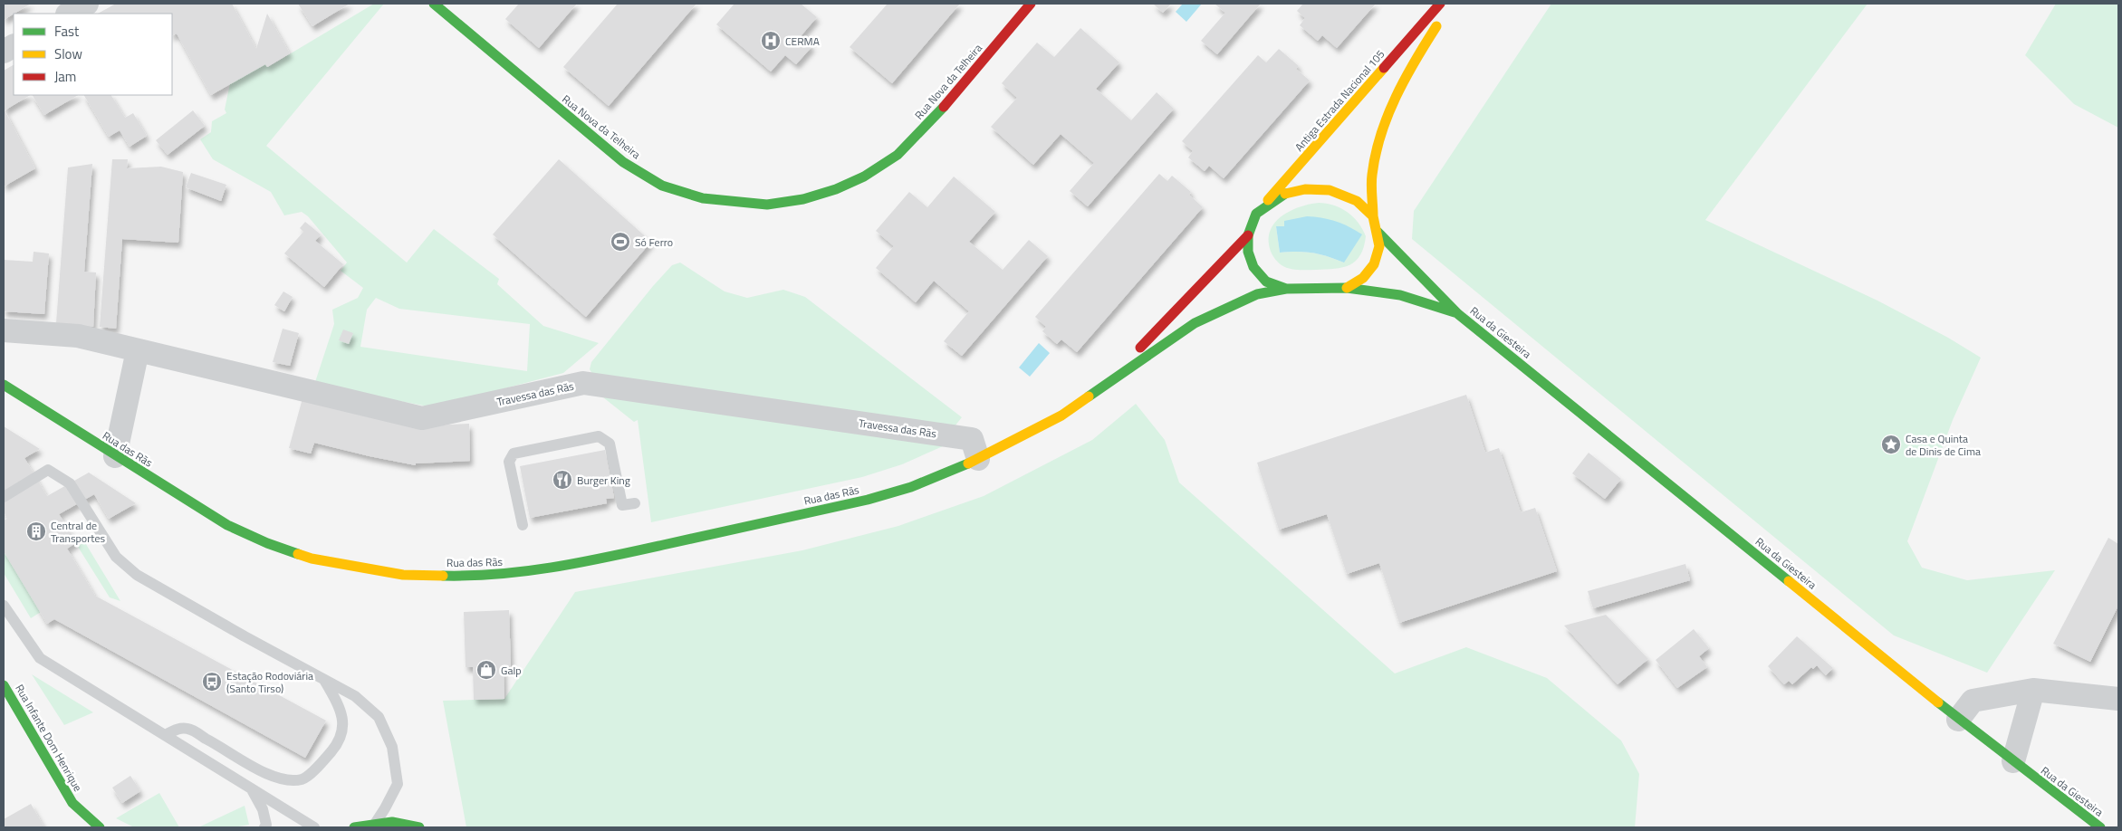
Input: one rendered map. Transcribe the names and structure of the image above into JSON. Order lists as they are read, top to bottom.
{
  "streets": {
    "main road": [
      "Rua Nova da Telheira",
      "Antiga Estrada Nacional 105",
      "Rua da Giesteira",
      "Rua das Rãs",
      "Rua Infante Dom Henrique"
    ],
    "street": ["Travessa das Rãs"]
  },
  "crossings": [
    ["Antiga Estrada Nacional 105", "Rua da Giesteira"],
    ["Travessa das Rãs", "Rua das Rãs"]
  ],
  "places": {
    "hospital": ["CERMA"],
    "sports": ["Só Ferro"],
    "place": ["Casa e Quinta de Dinis de Cima"],
    "restaurant": ["Burger King"],
    "building": ["Central de Transportes"],
    "shop": ["Galp"],
    "bus stop": ["Estação Rodoviária (Santo Tirso)"]
  },
  "legend": ["Fast", "Slow", "Jam"]
}
